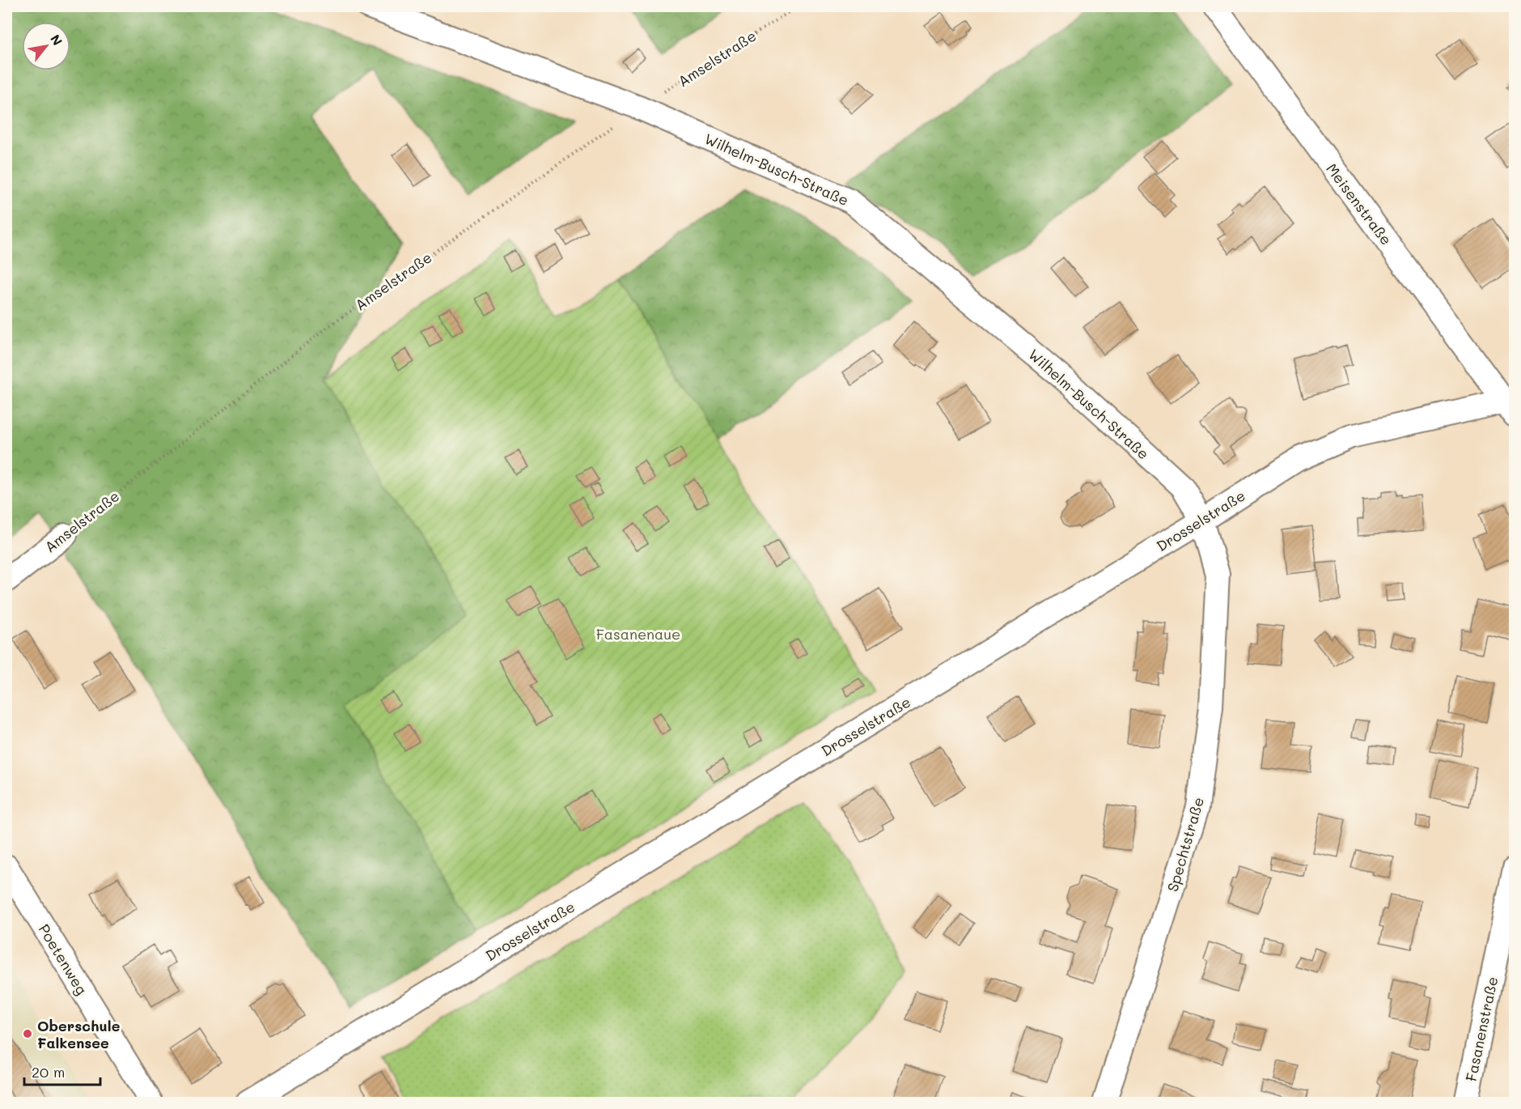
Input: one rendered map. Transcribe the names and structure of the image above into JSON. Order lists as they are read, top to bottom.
{
  "streets": {
    "street": [
      "Amselstraße",
      "Wilhelm-Busch-Straße",
      "Meisenstraße",
      "Drosselstraße",
      "Spechtstraße",
      "Poetenweg",
      "Fasanenstraße"
    ]
  },
  "crossings": [
    ["Amselstraße", "Wilhelm-Busch-Straße"],
    ["Wilhelm-Busch-Straße", "Drosselstraße"],
    ["Wilhelm-Busch-Straße", "Spechtstraße"],
    ["Meisenstraße", "Drosselstraße"],
    ["Drosselstraße", "Spechtstraße"]
  ],
  "parks": ["Fasanenaue"],
  "places": ["Oberschule Falkensee"],
  "scale_bar": "20 m",
  "north": "top right"
}
